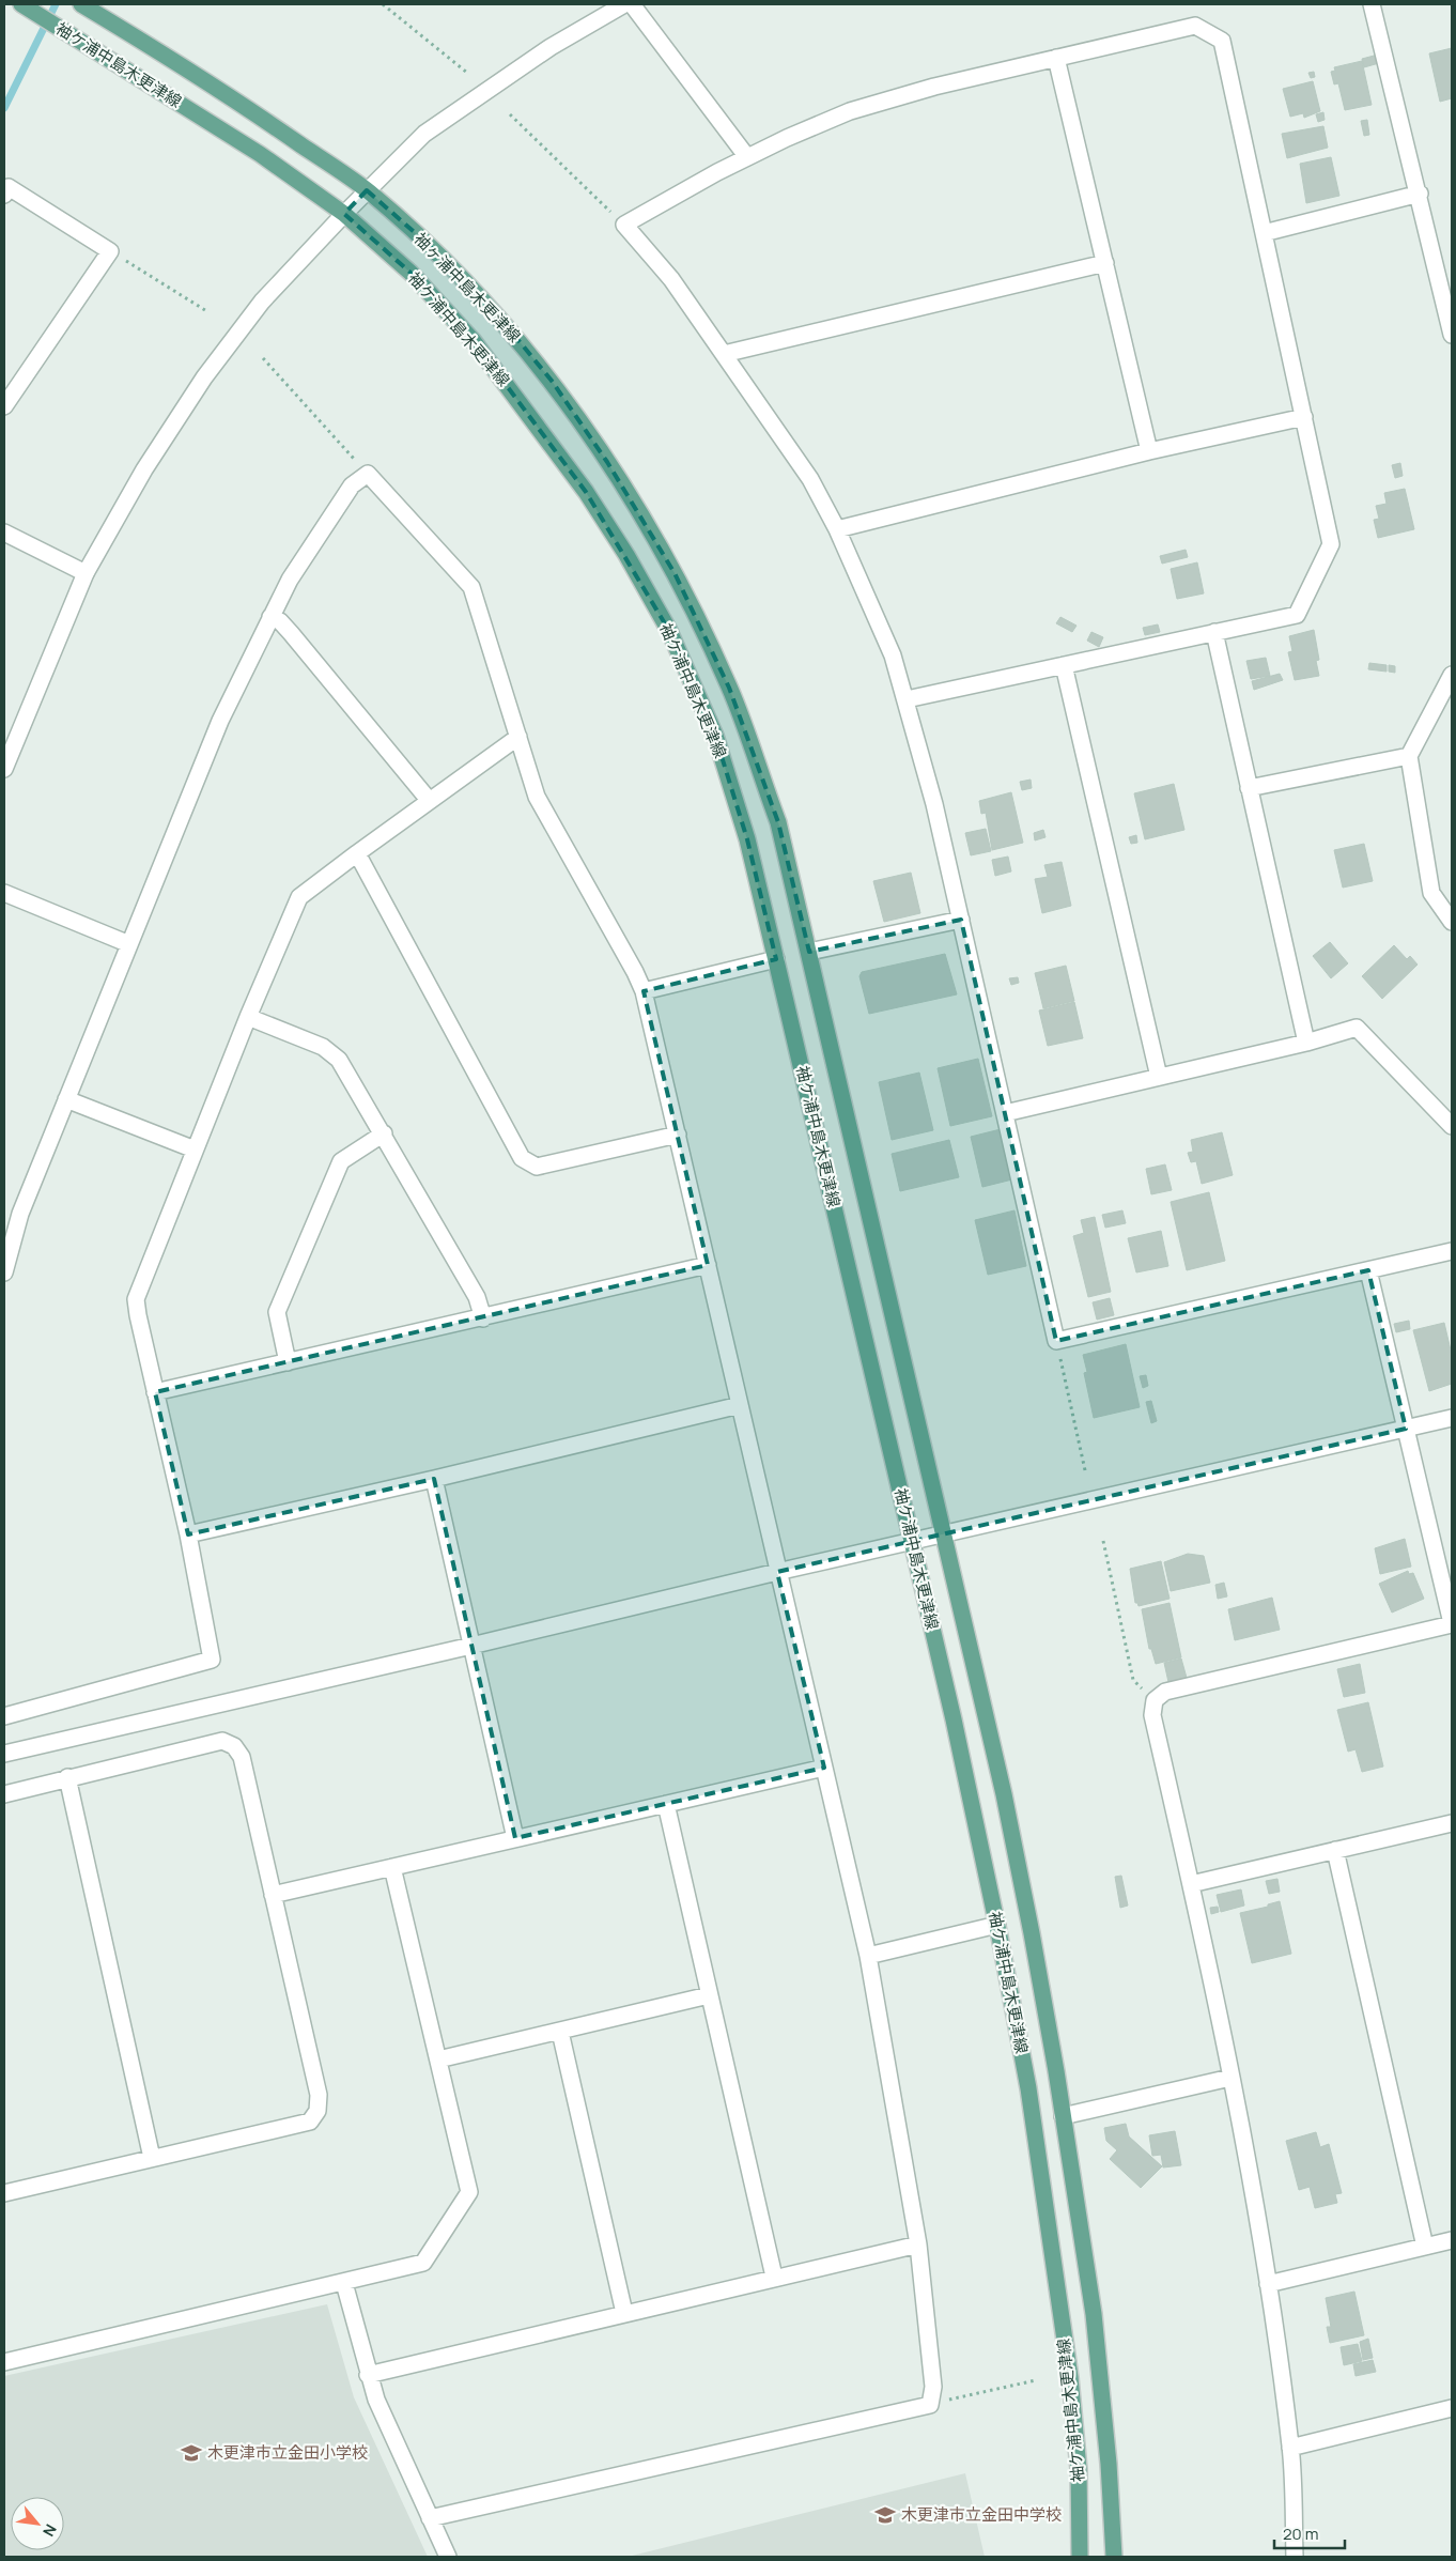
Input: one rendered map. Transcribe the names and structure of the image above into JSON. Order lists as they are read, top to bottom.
{
  "streets": {
    "main road": ["袖ケ浦中島木更津線", "袖ヶ浦中島木更津線"]
  },
  "crossings": [
    ["袖ケ浦中島木更津線", "袖ヶ浦中島木更津線"]
  ],
  "places": {
    "school or university": ["木更津市立金田小学校", "木更津市立金田中学校"]
  },
  "scale_bar": "20 m",
  "north": "bottom right"
}
